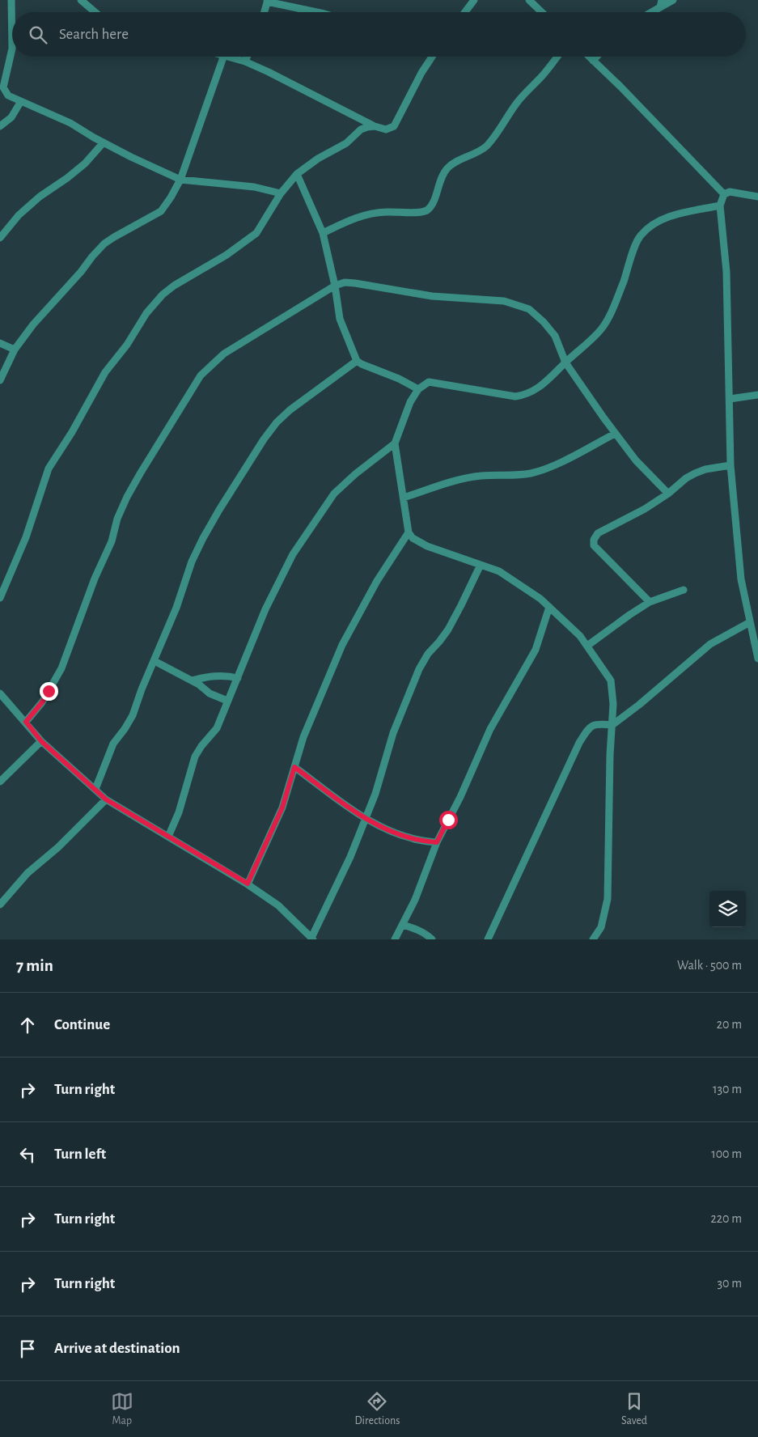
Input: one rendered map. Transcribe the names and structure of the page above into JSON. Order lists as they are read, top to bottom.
{
  "page": {
    "search": "Search here",
    "heading": ["7 min", "Walk · 500 m"],
    "list": [
      ["Continue", "20 m"],
      ["Turn right", "130 m"],
      ["Turn left", "100 m"],
      ["Turn right", "220 m"],
      ["Turn right", "30 m"],
      "Arrive at destination"
    ],
    "nav": ["Map", "Directions", "Saved"]
  }
}
